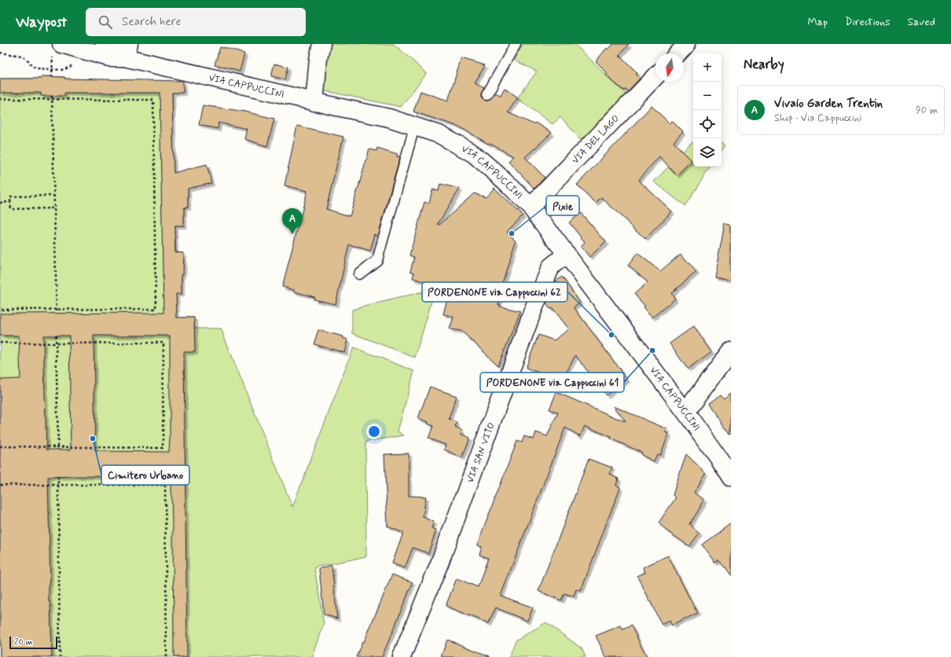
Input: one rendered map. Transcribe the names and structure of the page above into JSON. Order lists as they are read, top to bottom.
{
  "streets": {
    "main road": ["VIA CAPPUCCINI", "VIA DEL LAGO", "VIA SAN VITO"]
  },
  "crossings": [
    ["VIA CAPPUCCINI", "VIA DEL LAGO"],
    ["VIA CAPPUCCINI", "VIA SAN VITO"]
  ],
  "places": [
    "Pixie",
    "PORDENONE via Cappuccini 62",
    "PORDENONE via Cappuccini 61",
    "Cimitero Urbano"
  ],
  "scale_bar": "20 m",
  "north": "bottom",
  "page": {
    "header": "Waypost",
    "search": "Search here",
    "nav": ["Map", "Directions", "Saved"],
    "heading": "Nearby",
    "map_buttons": ["+", "−"],
    "list": [
      {
        "mark": "A",
        "name": "Vivaio Garden Trentin",
        "note": "Shop · Via Cappuccini",
        "value": "90 m"
      }
    ],
    "pins": "A",
    "scale": "20 m"
  }
}
